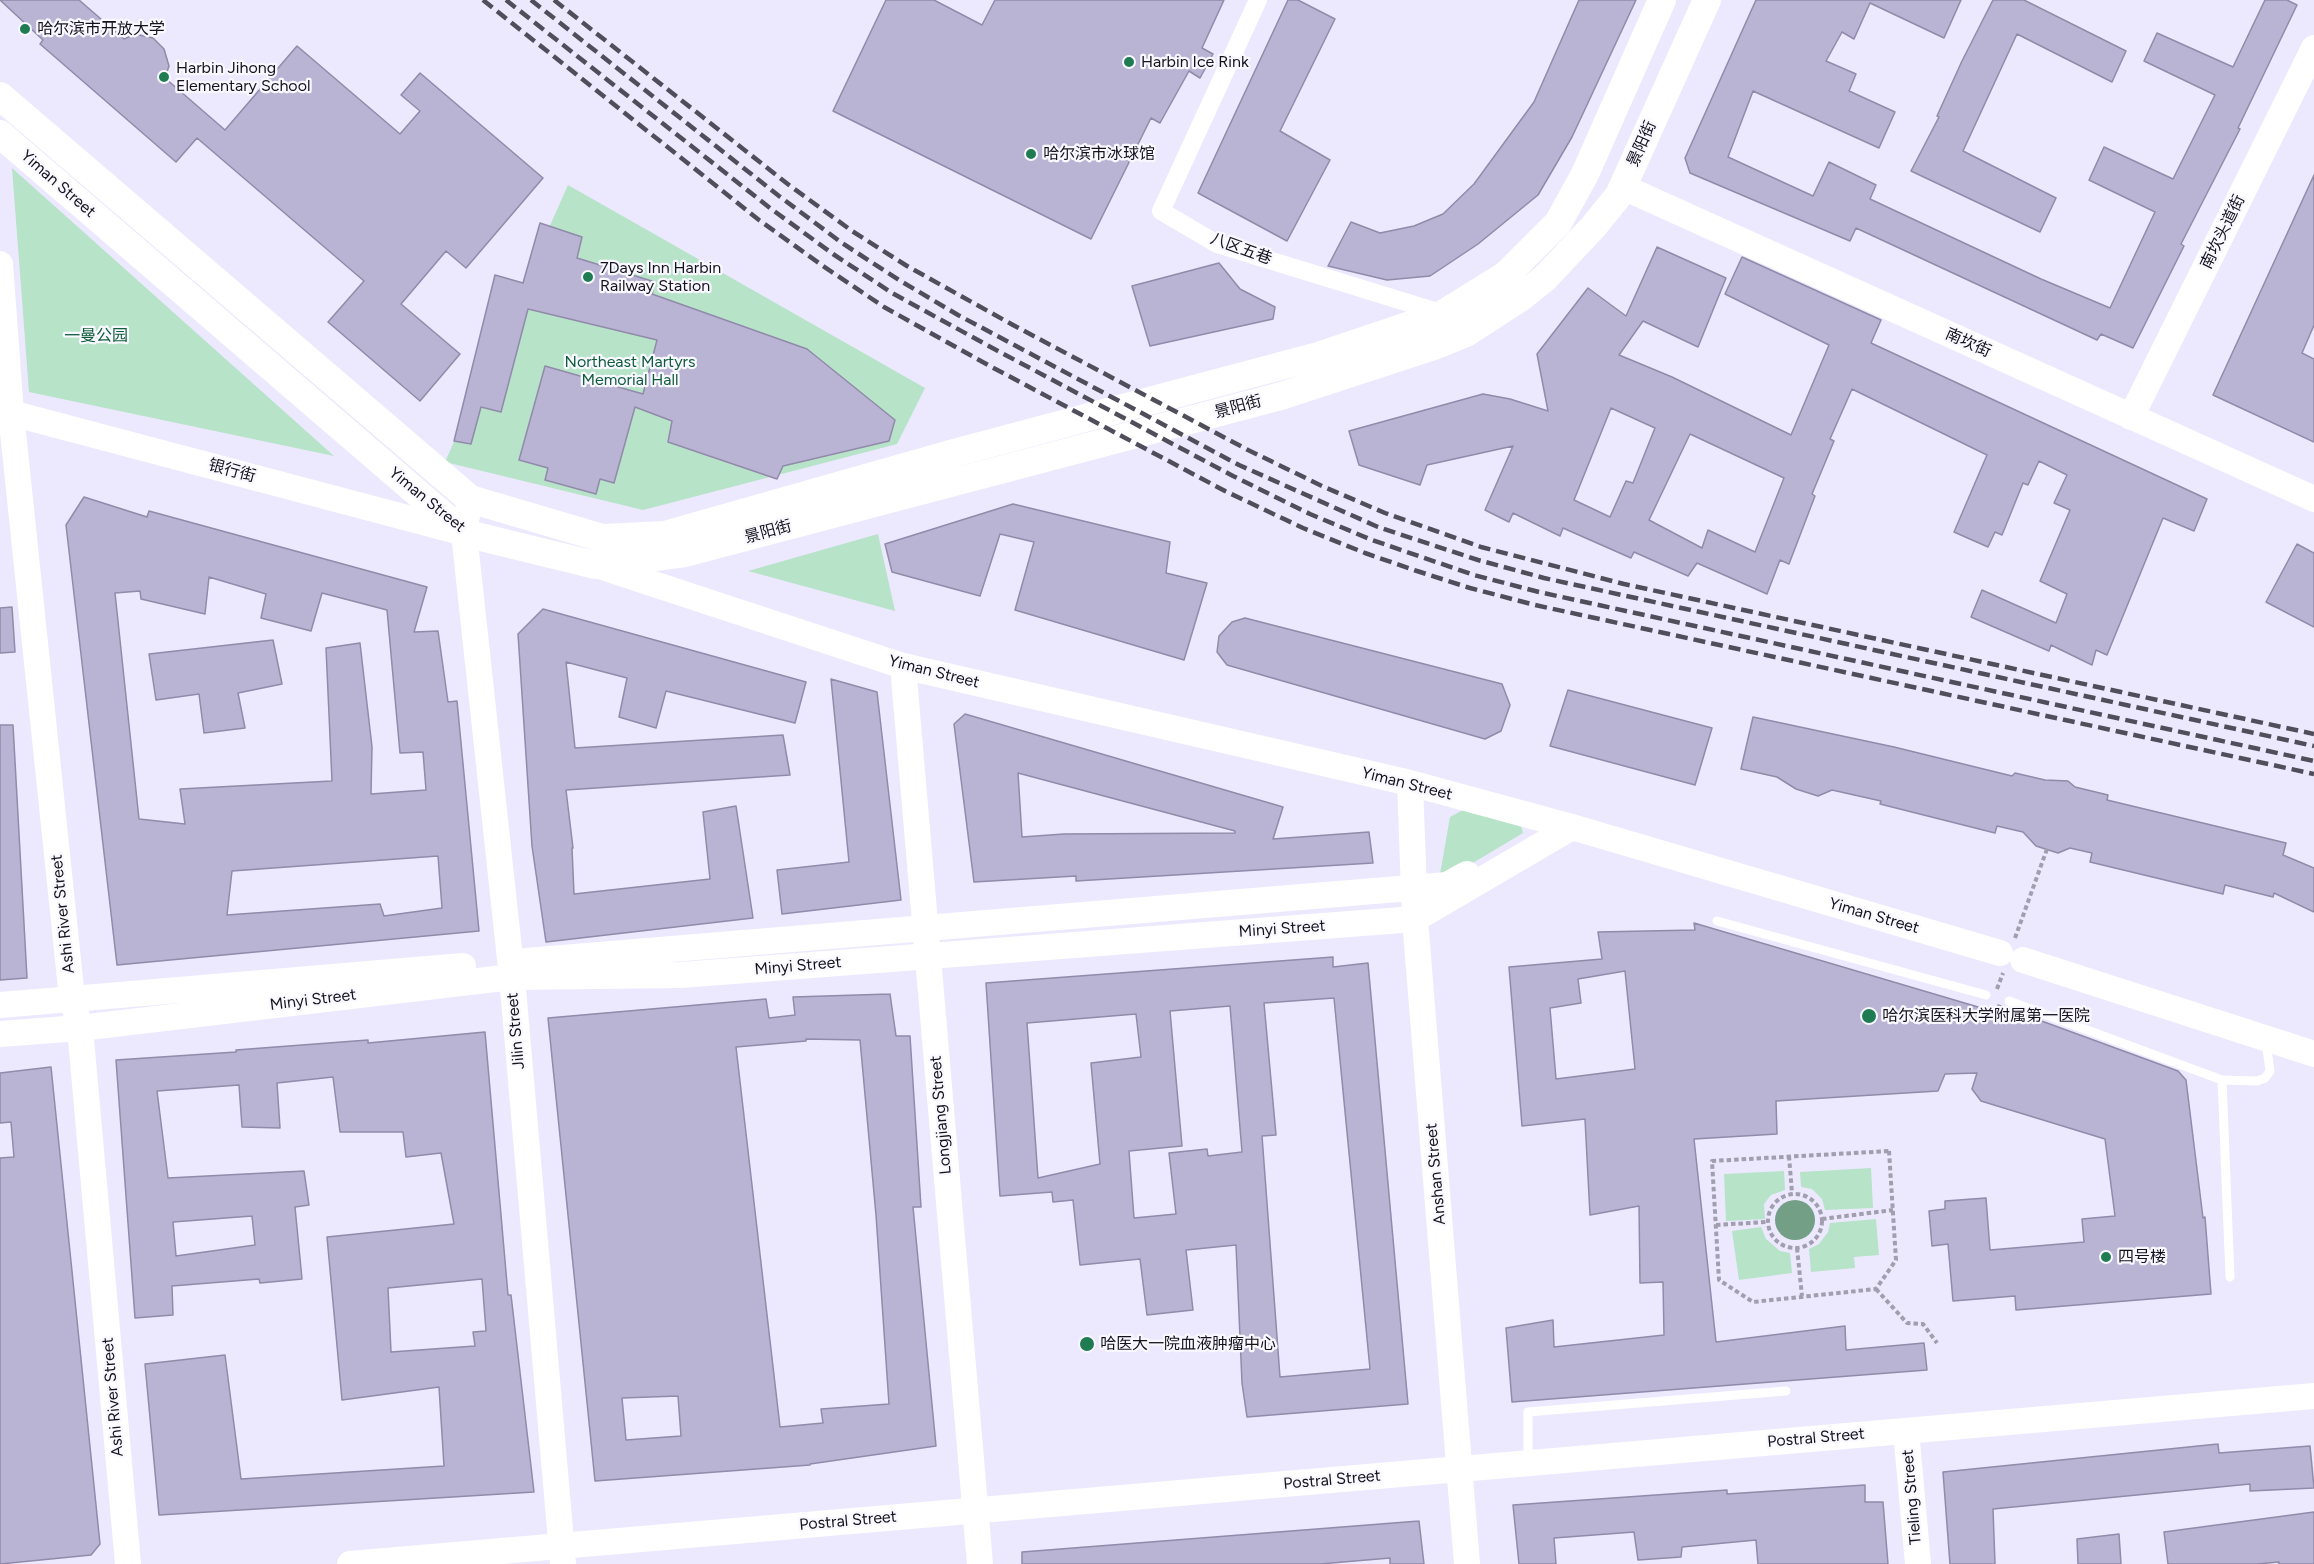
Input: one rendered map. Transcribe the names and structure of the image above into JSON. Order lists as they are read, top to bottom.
{
  "streets": {
    "main road": ["景阳街", "Yiman Street"],
    "street": [
      "南坎头道街",
      "八区五巷",
      "南坎街",
      "银行街",
      "Ashi River Street",
      "Minyi Street",
      "Jilin Street",
      "Longjiang Street",
      "Anshan Street",
      "Postral Street",
      "Tieling Street"
    ]
  },
  "crossings": [
    ["景阳街", "Yiman Street"],
    ["景阳街", "八区五巷"],
    ["景阳街", "南坎街"],
    ["Yiman Street", "银行街"],
    ["Yiman Street", "Minyi Street"],
    ["Yiman Street", "Jilin Street"],
    ["Yiman Street", "Longjiang Street"],
    ["Yiman Street", "Anshan Street"],
    ["南坎头道街", "南坎街"],
    ["银行街", "Ashi River Street"],
    ["银行街", "Jilin Street"],
    ["Ashi River Street", "Minyi Street"],
    ["Minyi Street", "Jilin Street"],
    ["Minyi Street", "Longjiang Street"],
    ["Minyi Street", "Anshan Street"],
    ["Jilin Street", "Postral Street"],
    ["Longjiang Street", "Postral Street"],
    ["Anshan Street", "Postral Street"],
    ["Postral Street", "Tieling Street"]
  ],
  "parks": ["一曼公园", "Northeast Martyrs Memorial Hall"],
  "places": [
    "哈尔滨市开放大学",
    "Harbin Ice Rink",
    "Harbin Jihong Elementary School",
    "哈尔滨市冰球馆",
    "7Days Inn Harbin Railway Station",
    "哈尔滨医科大学附属第一医院",
    "四号楼",
    "哈医大一院血液肿瘤中心"
  ]
}
